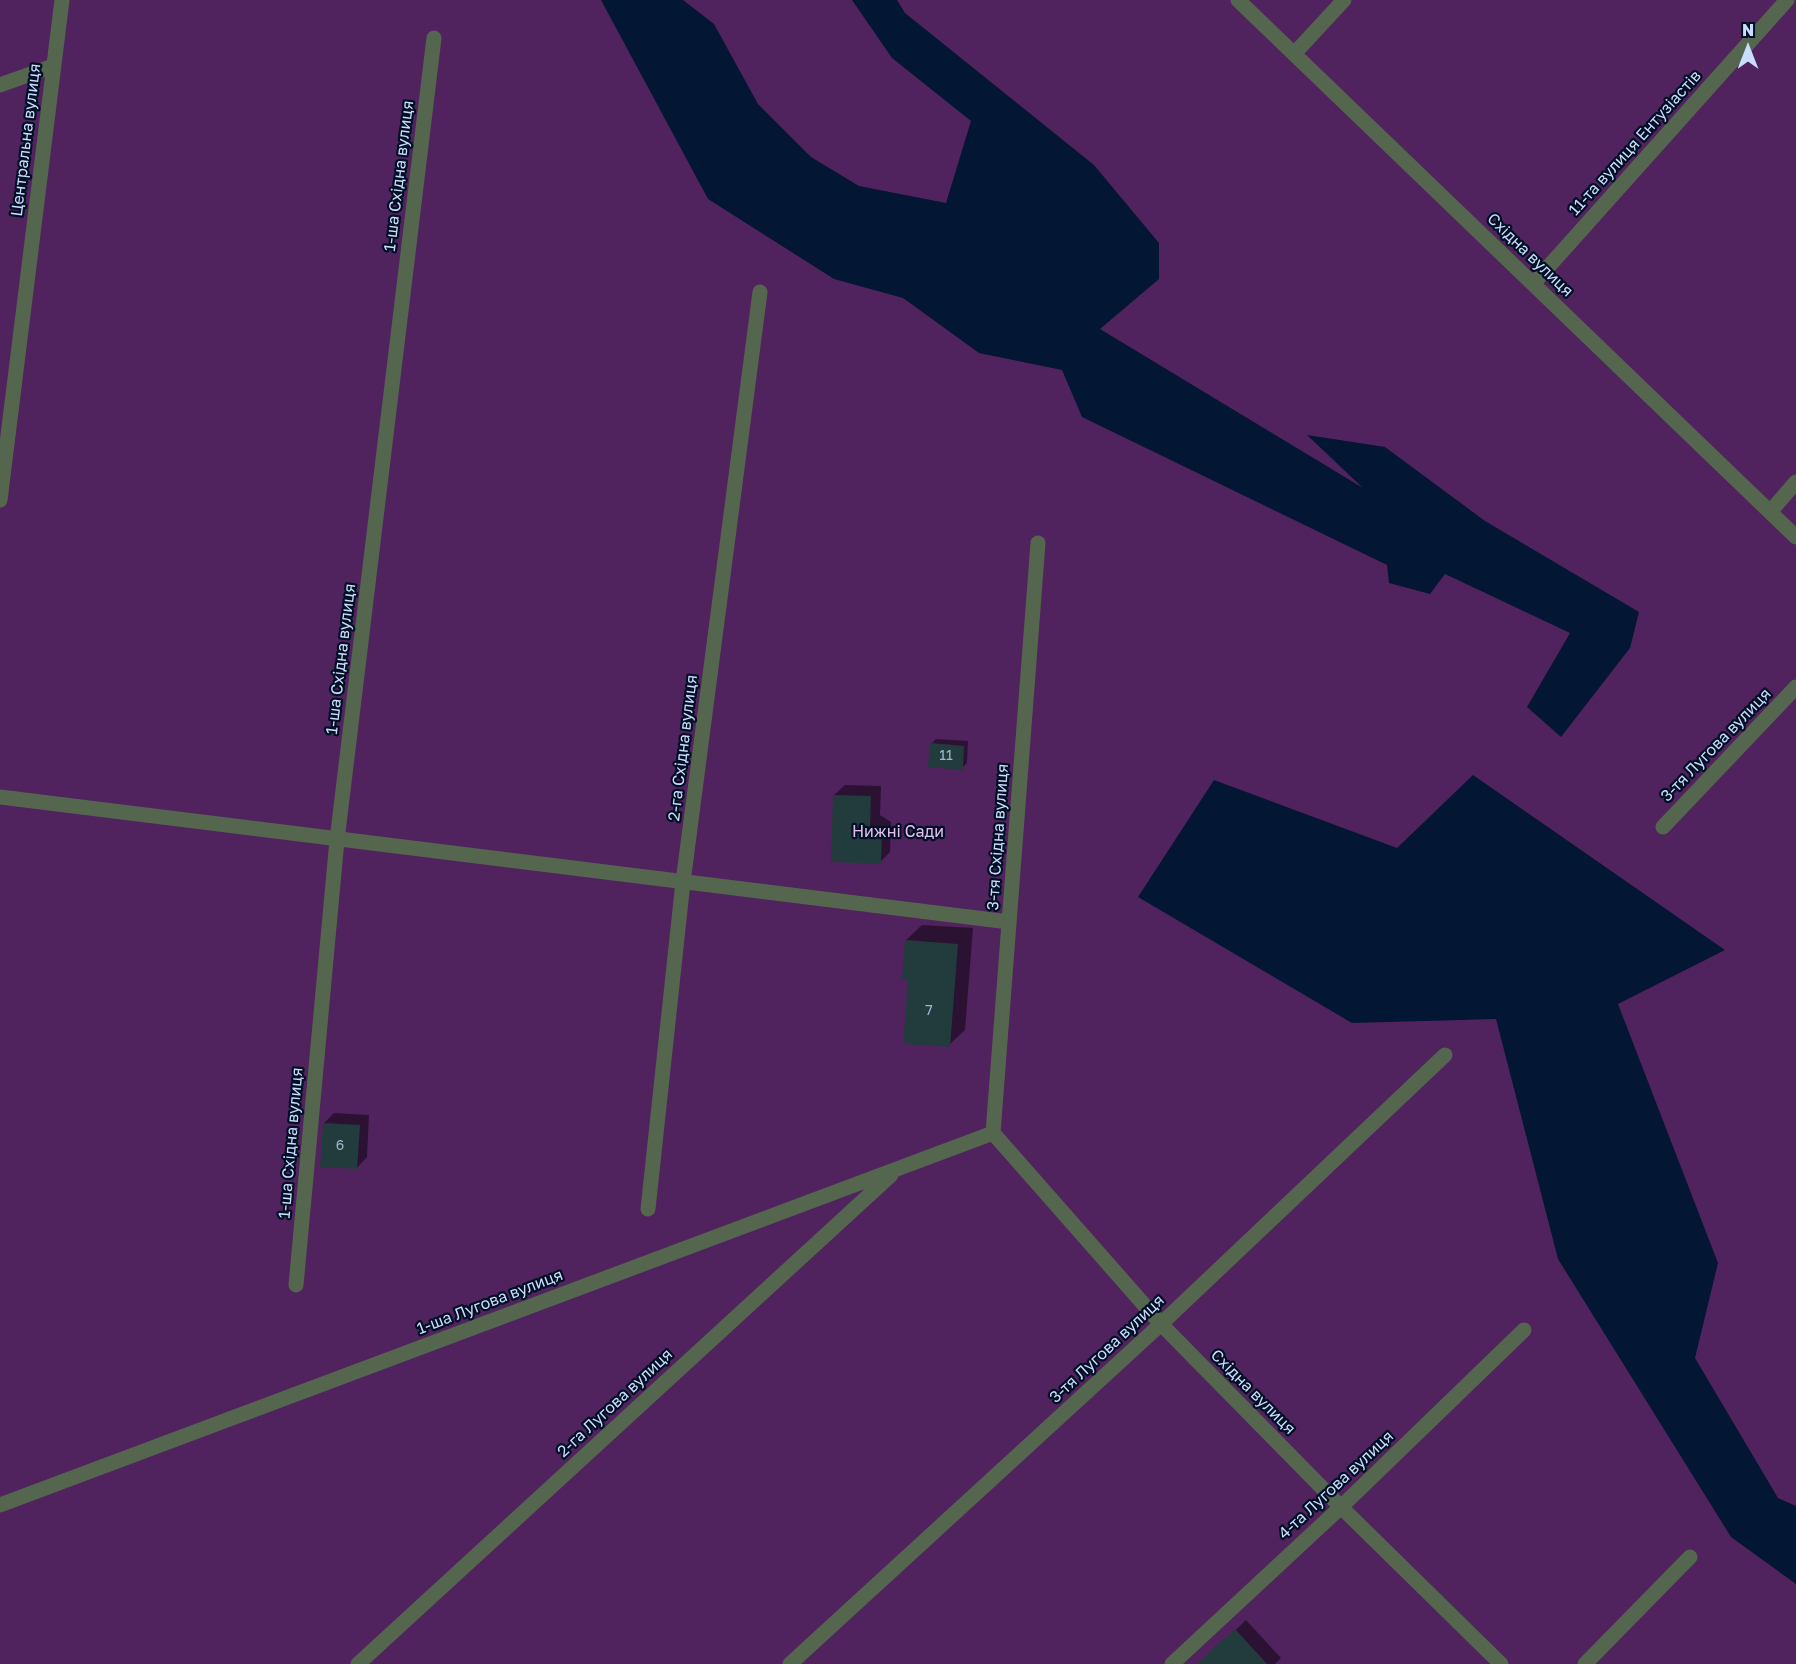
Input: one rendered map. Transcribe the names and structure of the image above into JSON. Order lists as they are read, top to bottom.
{
  "streets": {
    "street": [
      "Центральна вулиця",
      "11-та вулиця Ентузіастів",
      "1-ша Східна вулиця",
      "Східна вулиця",
      "3-тя Лугова вулиця",
      "2-га Східна вулиця",
      "3-тя Східна вулиця",
      "1-ша Лугова вулиця",
      "2-га Лугова вулиця",
      "4-та Лугова вулиця"
    ]
  },
  "crossings": [
    ["11-та вулиця Ентузіастів", "Східна вулиця"],
    ["Східна вулиця", "3-тя Лугова вулиця"],
    ["Східна вулиця", "3-тя Східна вулиця"],
    ["Східна вулиця", "1-ша Лугова вулиця"],
    ["Східна вулиця", "4-та Лугова вулиця"],
    ["3-тя Східна вулиця", "1-ша Лугова вулиця"],
    ["1-ша Лугова вулиця", "2-га Лугова вулиця"]
  ],
  "parks": ["Нижні Сади"],
  "house_numbers": ["11", "7", "6"],
  "north": "top"
}
